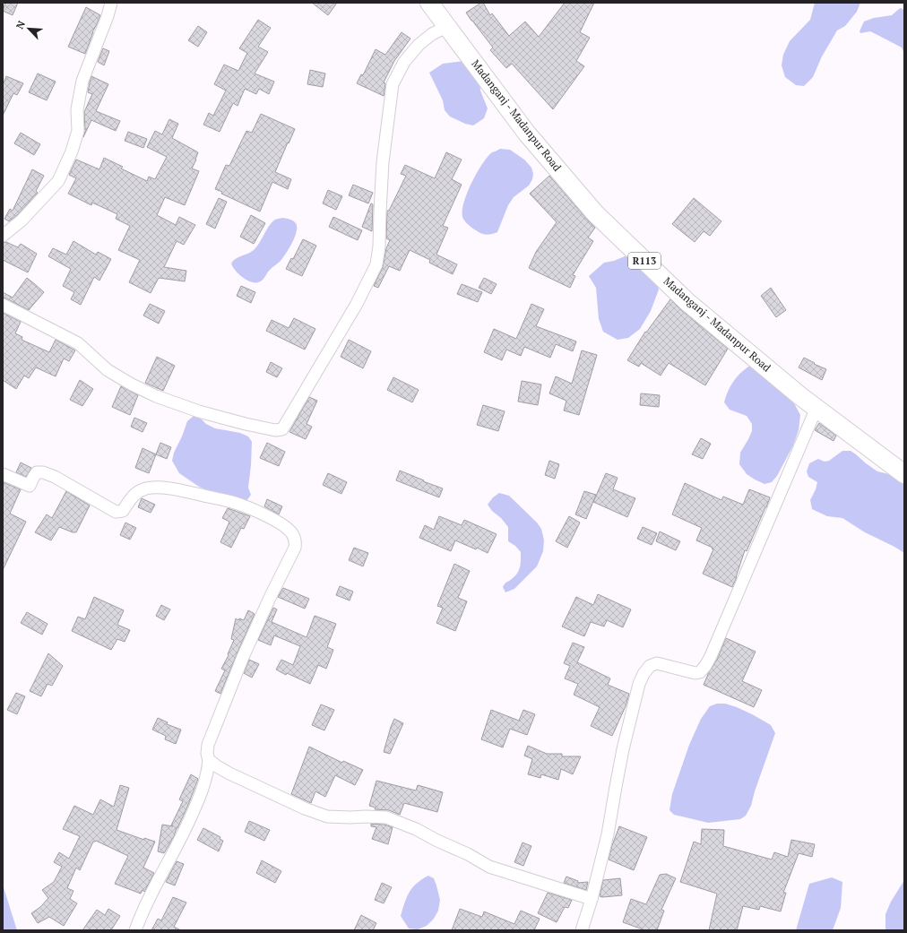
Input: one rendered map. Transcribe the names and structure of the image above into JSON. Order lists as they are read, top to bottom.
{
  "streets": {
    "main road": ["Madanganj - Madanpur Road", "R113"]
  },
  "north": "top left"
}
